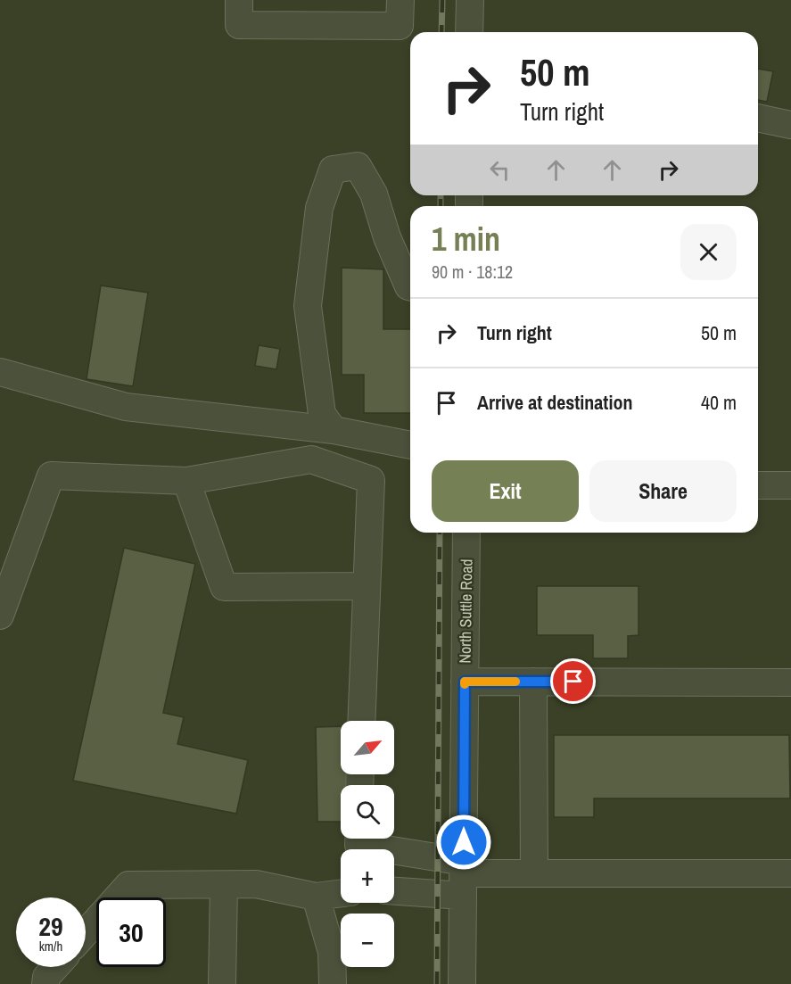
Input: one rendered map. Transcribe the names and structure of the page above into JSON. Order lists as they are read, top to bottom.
{
  "streets": {
    "street": ["North Suttle Road"]
  },
  "north": "top right",
  "page": {
    "turn": ["50 m", "Turn right"],
    "heading": ["1 min", "90 m · 18:12"],
    "list": [
      {
        "name": "Turn right",
        "value": "50 m"
      },
      {
        "name": "Arrive at destination",
        "value": "40 m"
      }
    ],
    "buttons": ["Exit", "Share"],
    "map_buttons": ["+", "−"],
    "speed": "29 km/h",
    "limit": "30"
  }
}
